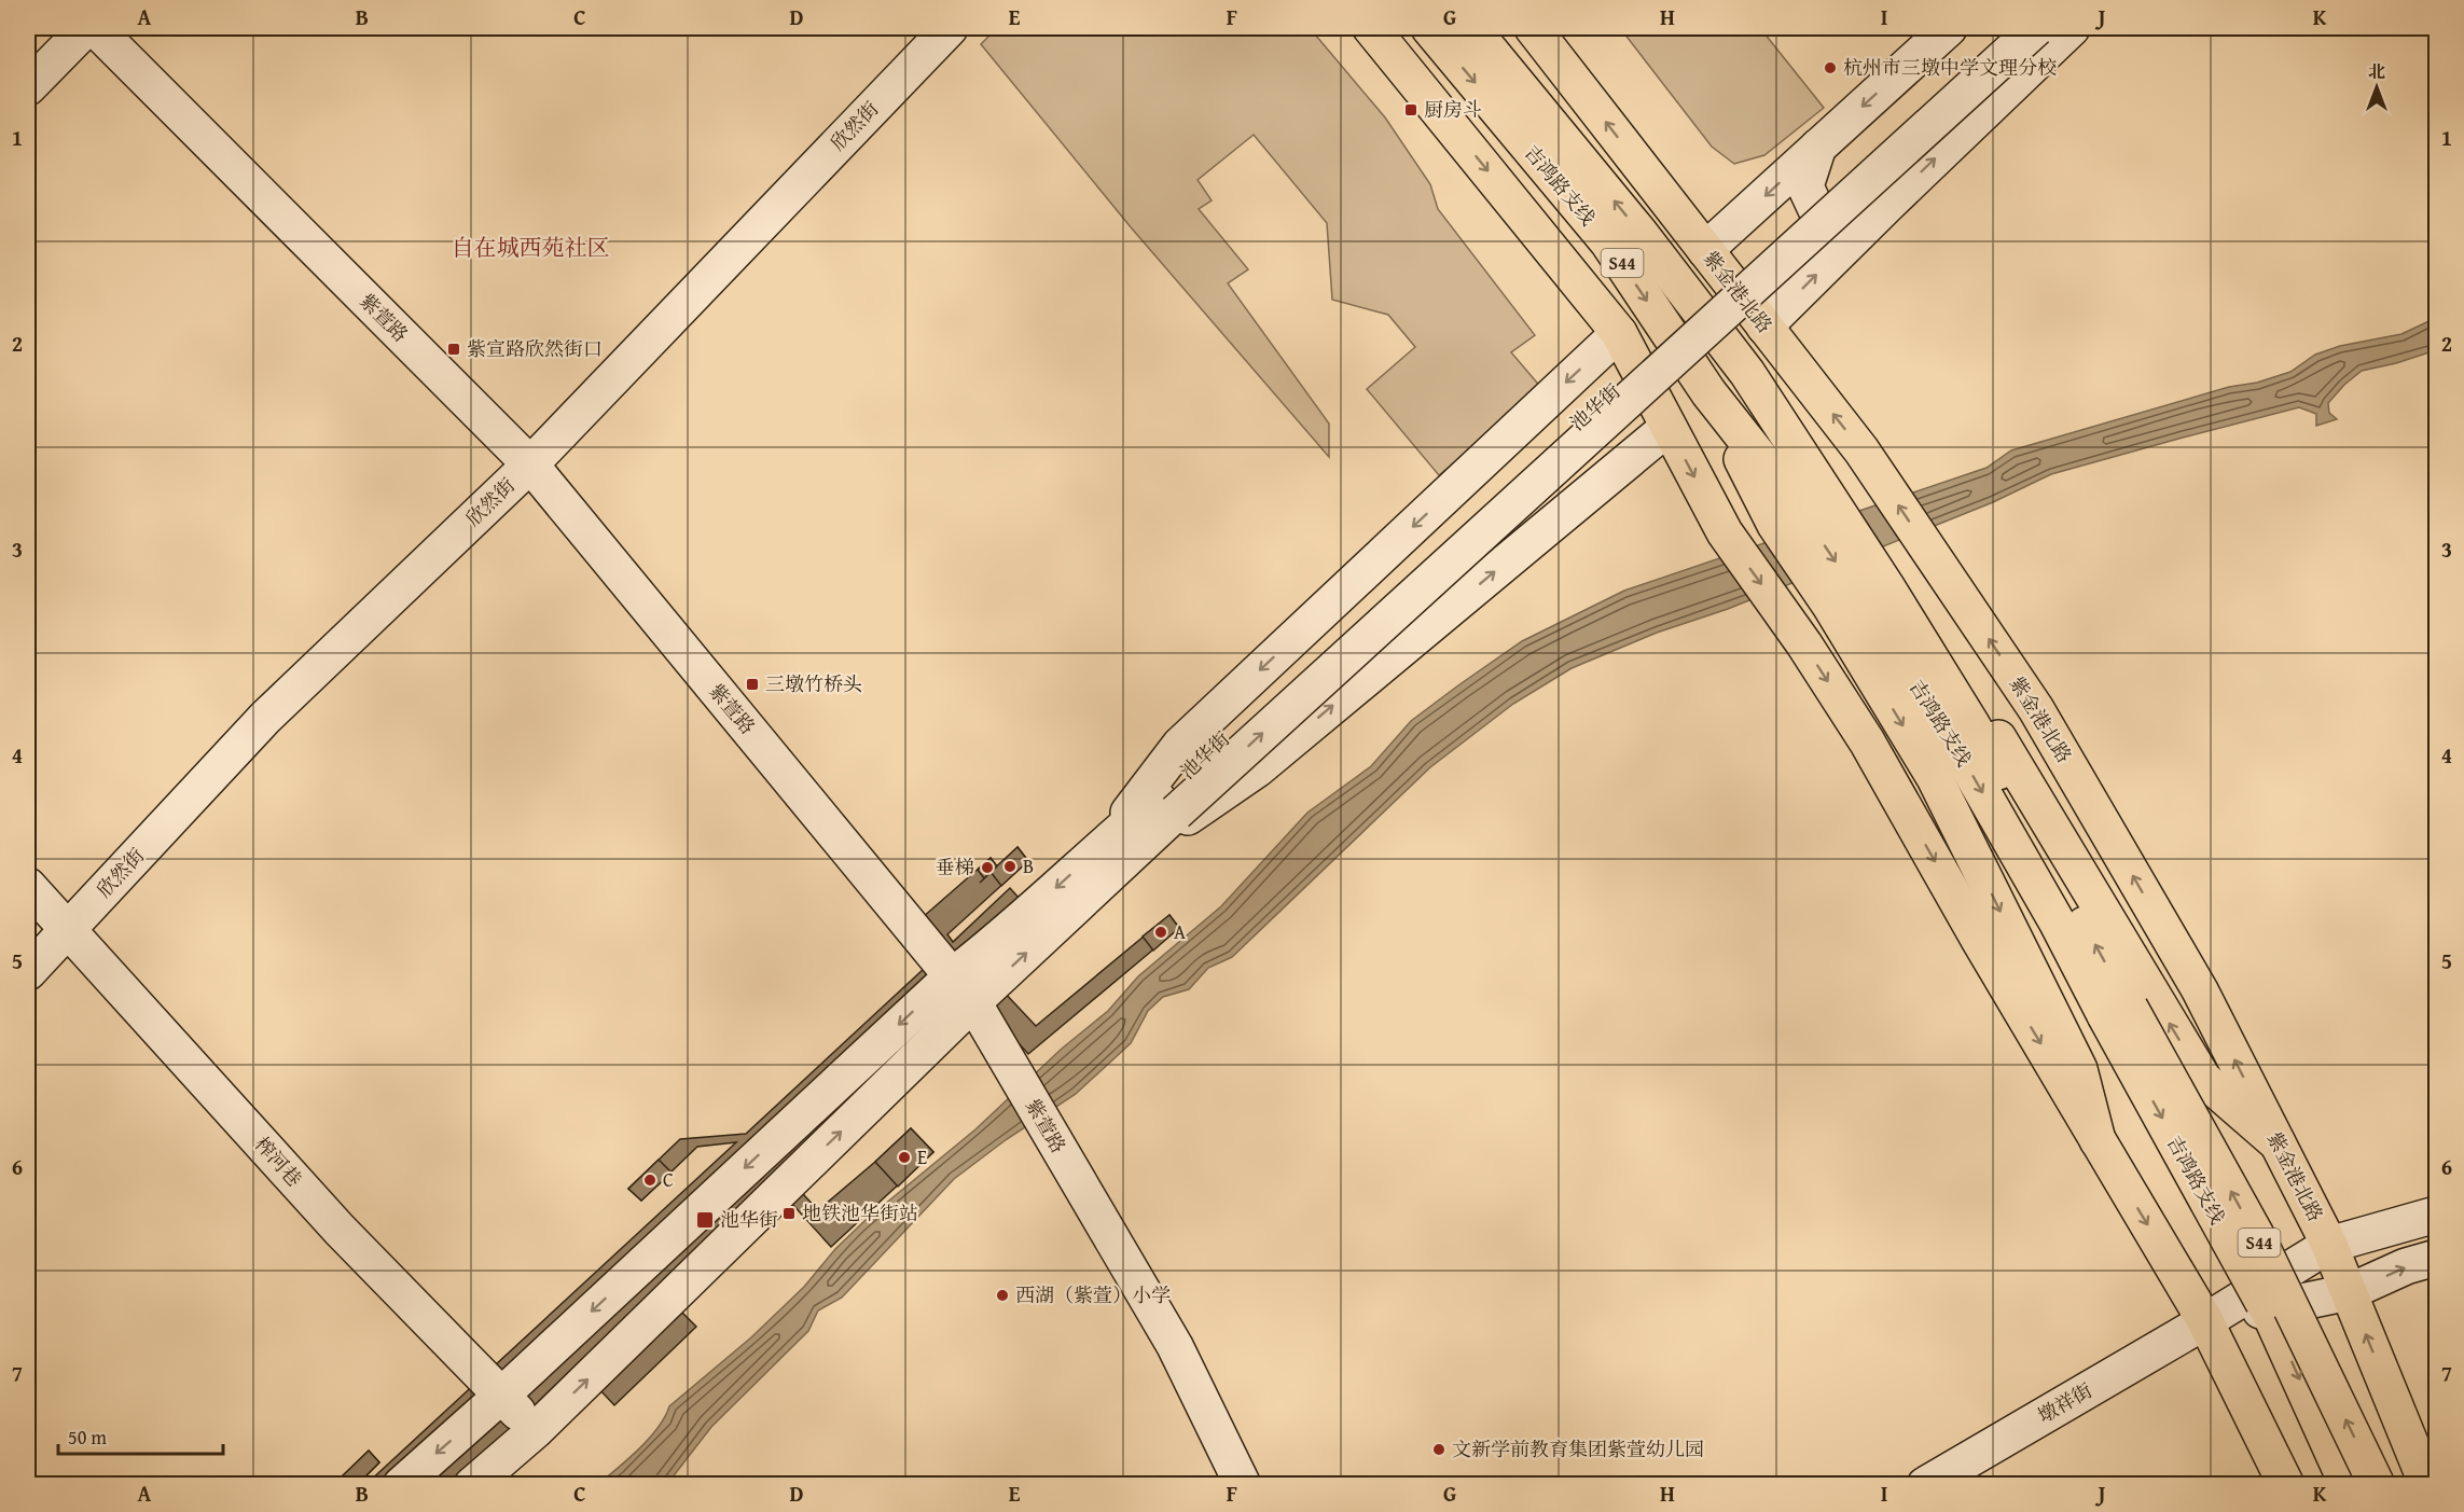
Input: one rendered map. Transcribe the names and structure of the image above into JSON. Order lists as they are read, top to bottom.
{
  "streets": {
    "main road": [
      "欣然街",
      "吉鸿路支线",
      "S44",
      "紫金港北路",
      "紫萱路",
      "池华街",
      "榨河巷",
      "墩祥街"
    ]
  },
  "crossings": [
    ["欣然街", "紫萱路"],
    ["欣然街", "榨河巷"],
    ["吉鸿路支线", "紫金港北路"],
    ["紫金港北路", "墩祥街"],
    ["紫萱路", "池华街"],
    ["池华街", "榨河巷"]
  ],
  "districts": ["自在城西苑社区"],
  "places": {
    "other": [
      "杭州市三墩中学文理分校",
      "B",
      "垂梯",
      "A",
      "E",
      "C",
      "西湖（紫萱）小学",
      "文新学前教育集团紫萱幼儿园"
    ],
    "transit": [
      "厨房斗",
      "紫宣路欣然街口",
      "三墩竹桥头",
      "地铁池华街站",
      "池华街"
    ]
  },
  "scale_bar": "50 m",
  "north": "top",
  "grid": {
    "columns": [
      "A",
      "B",
      "C",
      "D",
      "E",
      "F",
      "G",
      "H",
      "I",
      "J",
      "K"
    ],
    "rows": [
      "1",
      "2",
      "3",
      "4",
      "5",
      "6",
      "7"
    ]
  }
}
